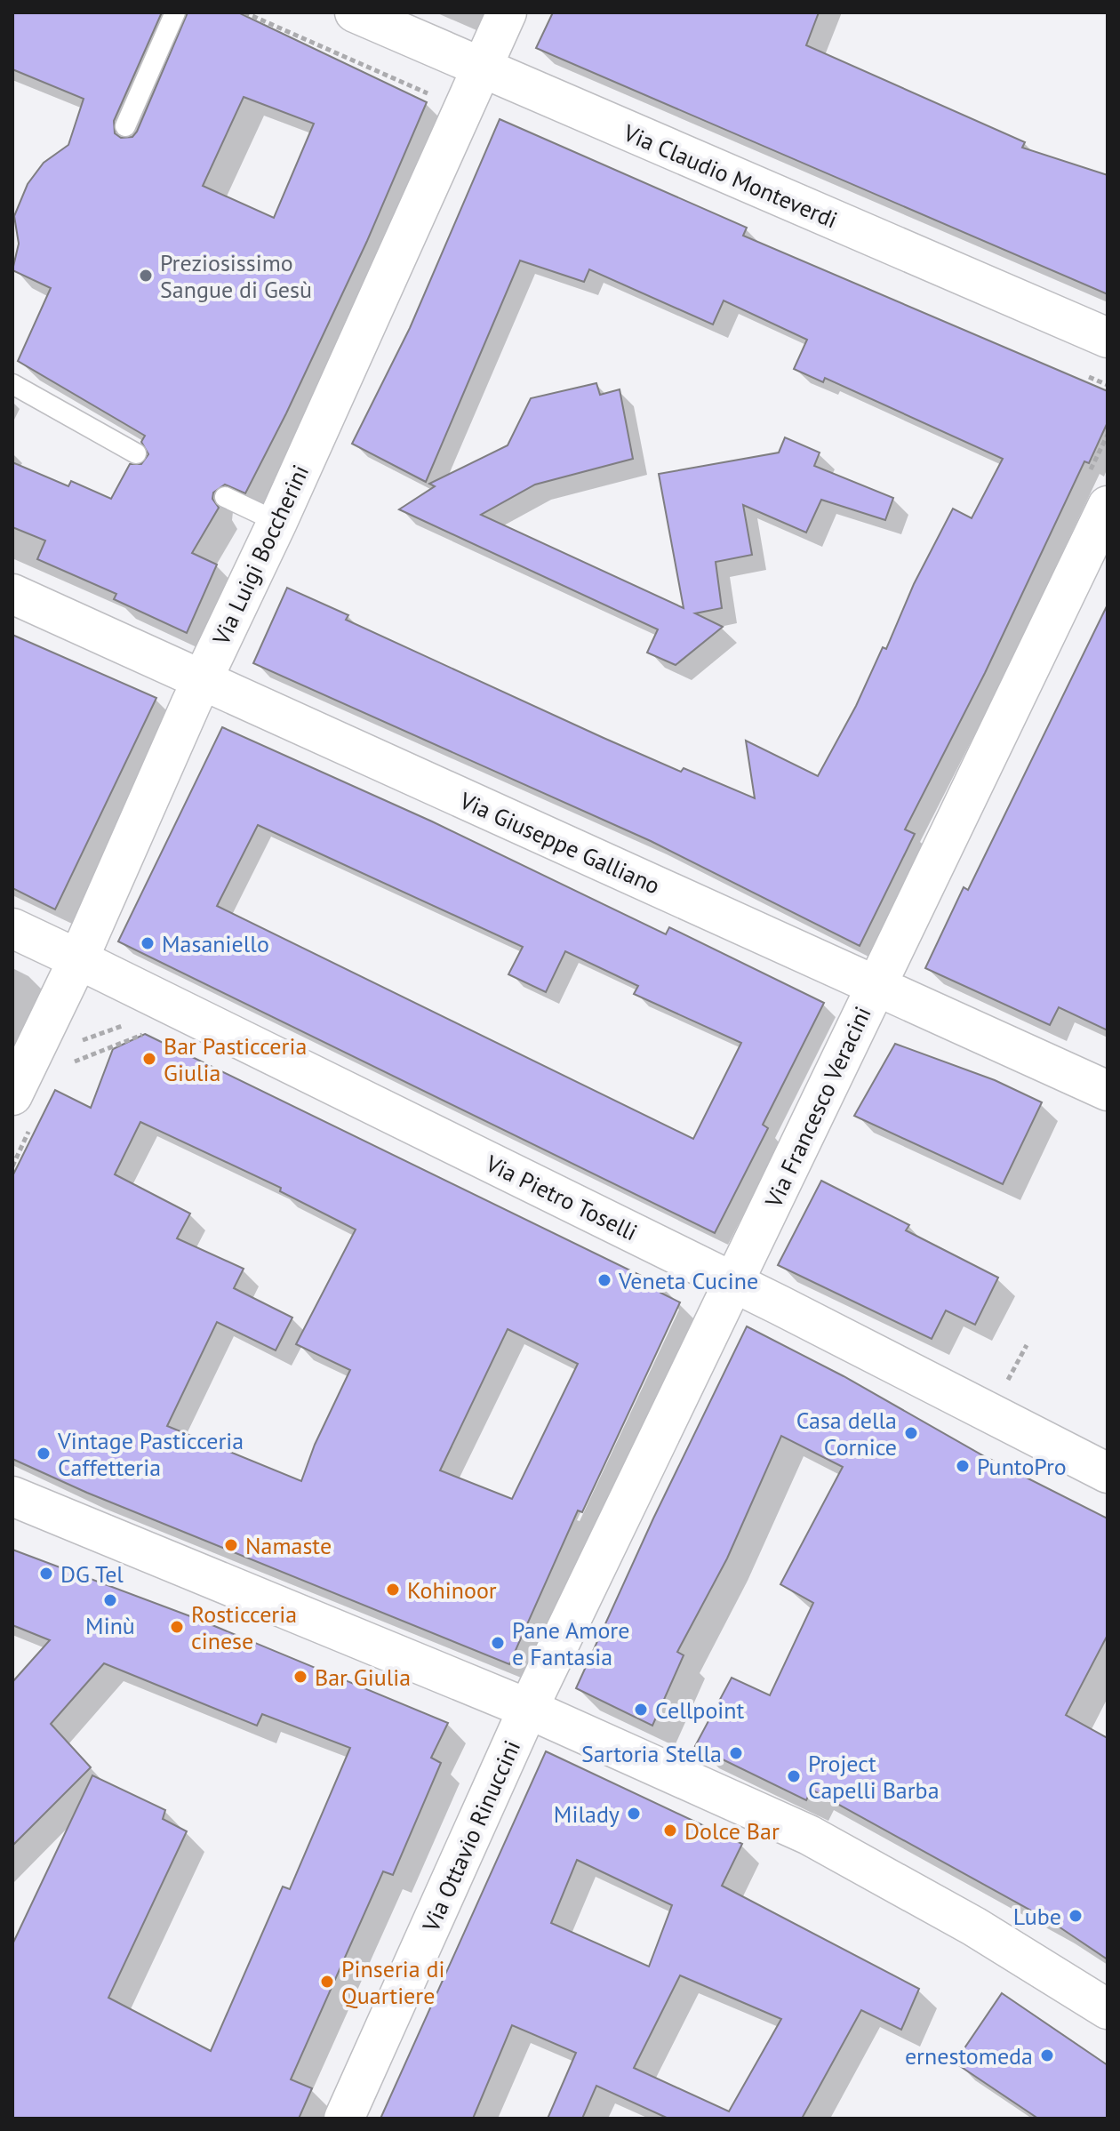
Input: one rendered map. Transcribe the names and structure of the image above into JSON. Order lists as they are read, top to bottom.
{
  "streets": {
    "street": [
      "Via Claudio Monteverdi",
      "Via Luigi Boccherini",
      "Via Giuseppe Galliano",
      "Via Francesco Veracini",
      "Via Pietro Toselli",
      "Via Ottavio Rinuccini"
    ]
  },
  "crossings": [
    ["Via Claudio Monteverdi", "Via Luigi Boccherini"],
    ["Via Luigi Boccherini", "Via Giuseppe Galliano"],
    ["Via Luigi Boccherini", "Via Pietro Toselli"],
    ["Via Giuseppe Galliano", "Via Francesco Veracini"],
    ["Via Francesco Veracini", "Via Pietro Toselli"],
    ["Via Francesco Veracini", "Via Ottavio Rinuccini"]
  ],
  "places": [
    "Preziosissimo Sangue di Gesù",
    "Masaniello",
    "Bar Pasticceria Giulia",
    "Veneta Cucine",
    "Casa della Cornice",
    "Vintage Pasticceria Caffetteria",
    "PuntoPro",
    "Namaste",
    "DG Tel",
    "Kohinoor",
    "Minù",
    "Rosticceria cinese",
    "Pane Amore e Fantasia",
    "Bar Giulia",
    "Cellpoint",
    "Sartoria Stella",
    "Project Capelli Barba",
    "Milady",
    "Dolce Bar",
    "Lube",
    "Pinseria di Quartiere",
    "ernestomeda"
  ]
}
